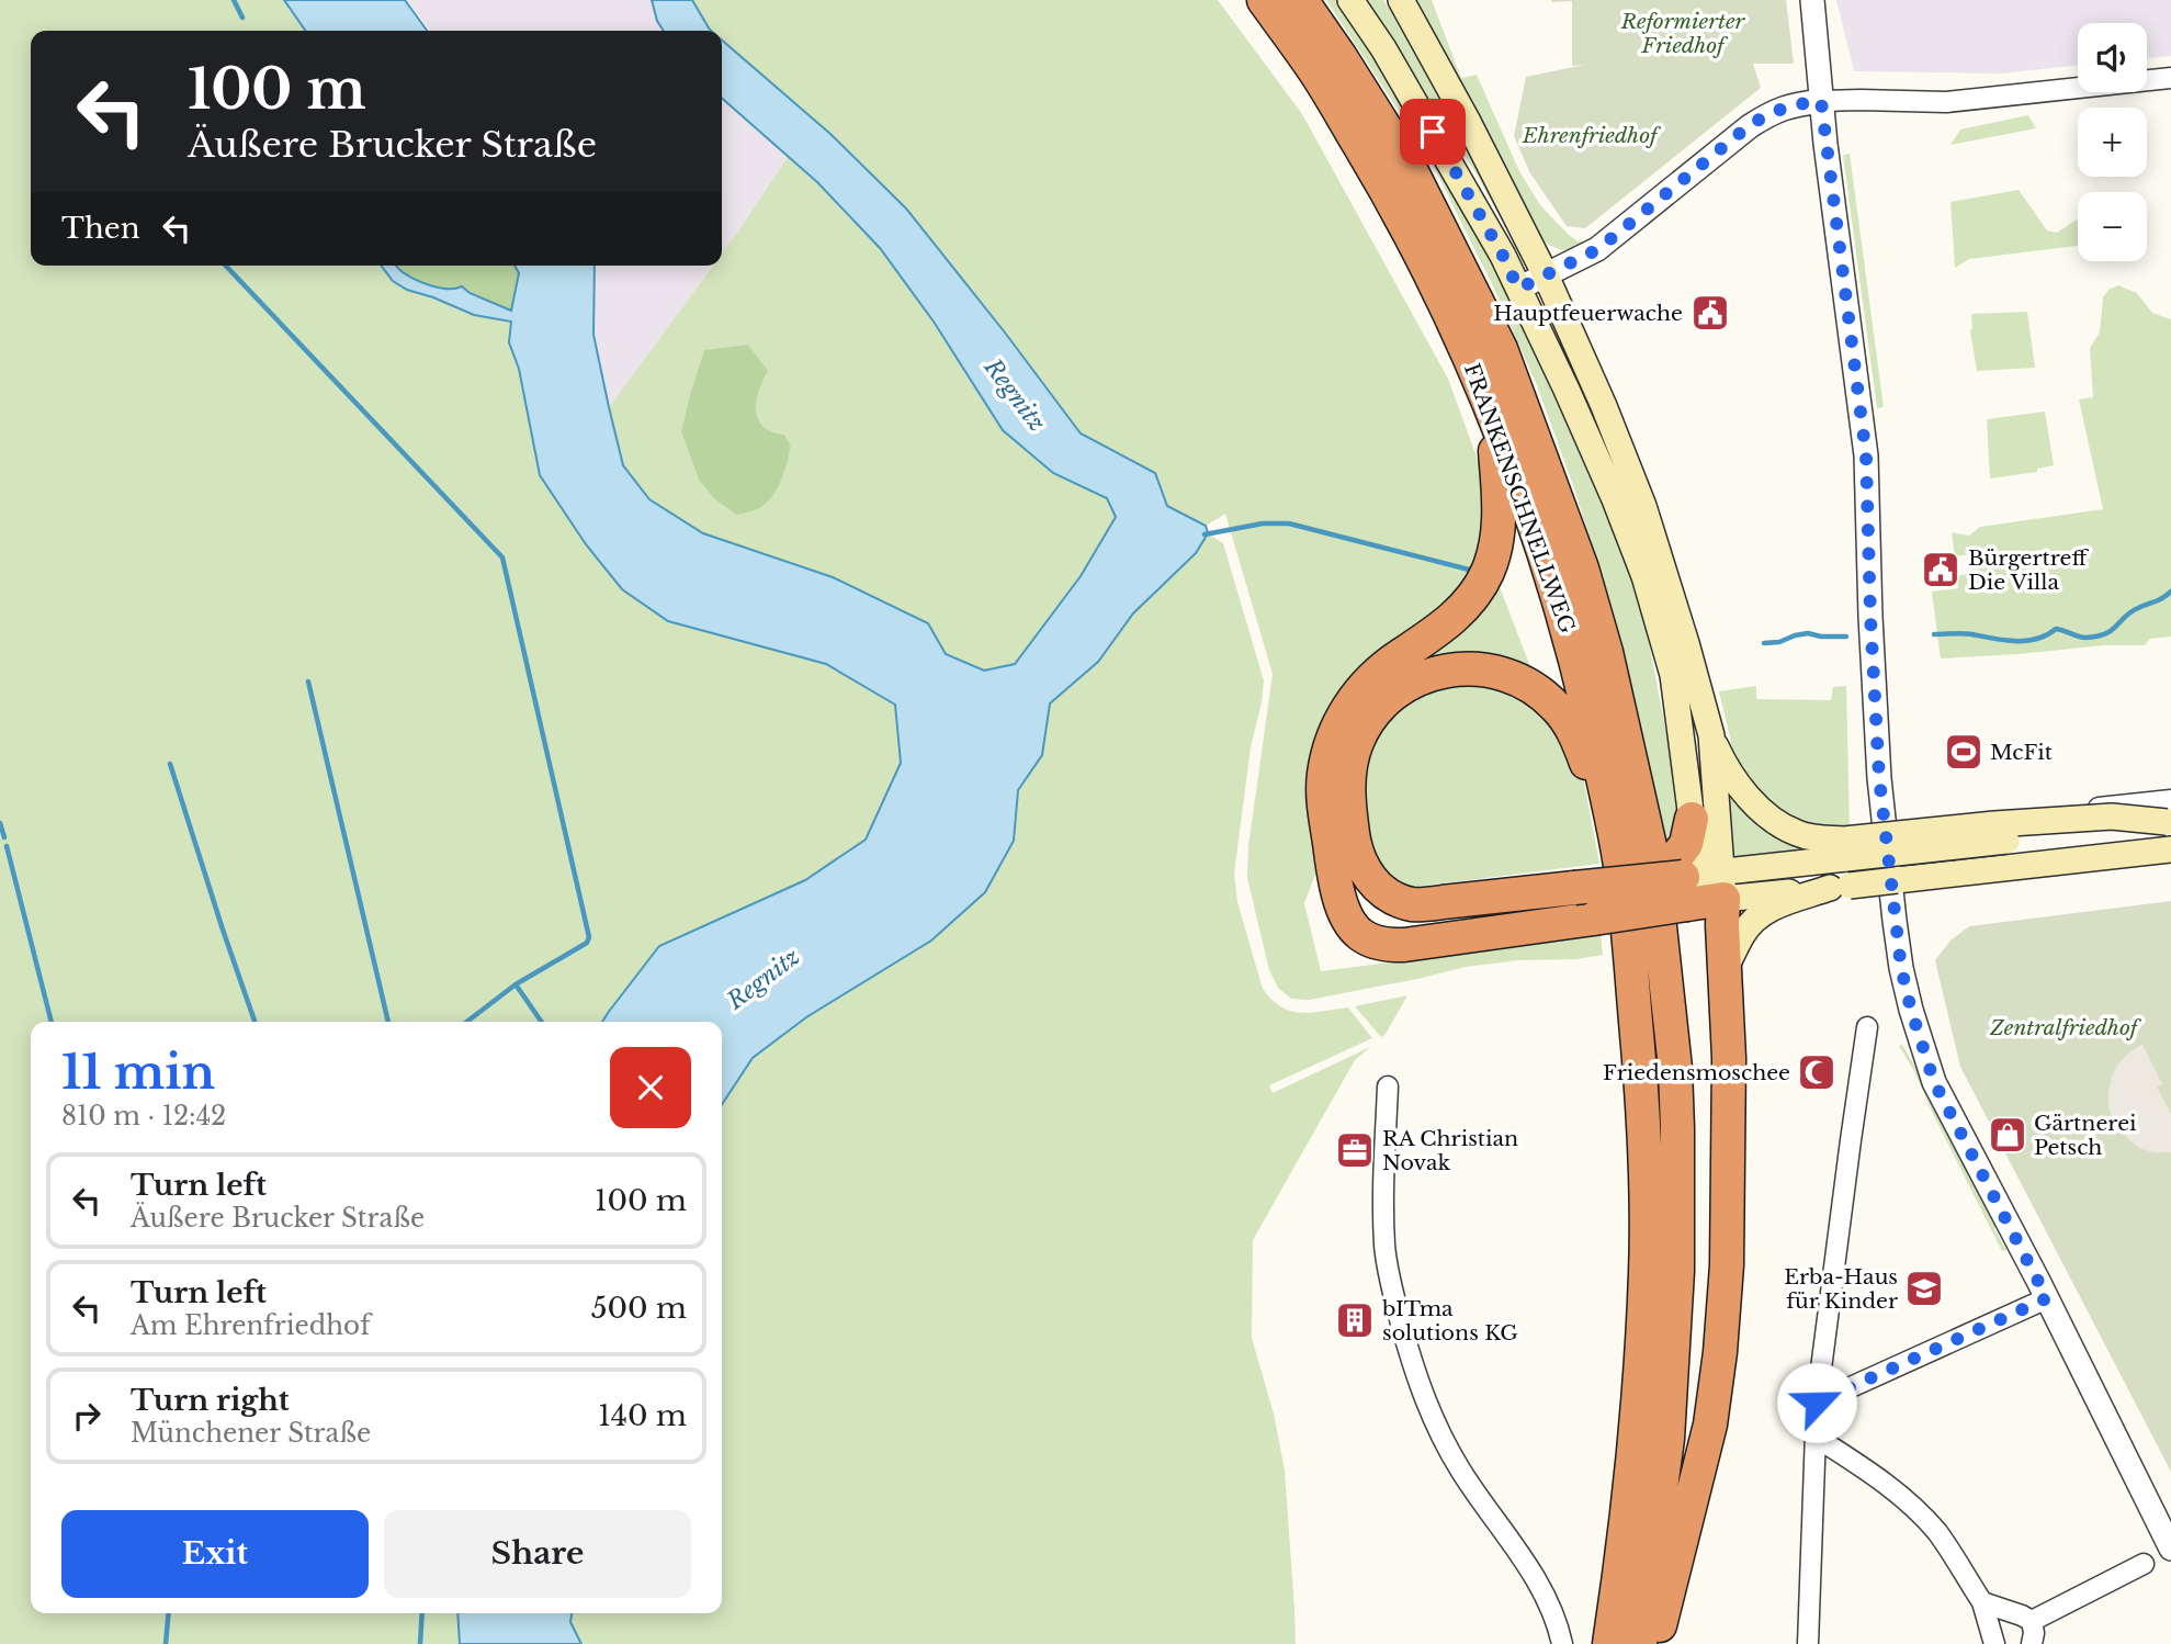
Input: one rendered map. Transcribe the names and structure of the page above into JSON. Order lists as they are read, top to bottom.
{
  "streets": {
    "highway": ["FRANKENSCHNELLWEG"]
  },
  "water": ["Regnitz"],
  "parks": ["Reformierter Friedhof", "Ehrenfriedhof", "Zentralfriedhof"],
  "places": {
    "public building": ["Hauptfeuerwache", "Bürgertreff Die Villa"],
    "sports": ["McFit"],
    "mosque": ["Friedensmoschee"],
    "shop": ["Gärtnerei Petsch"],
    "office": ["RA Christian Novak"],
    "school or university": ["Erba-Haus für Kinder"],
    "building": ["bITma solutions KG"]
  },
  "page": {
    "map_buttons": ["+", "−"],
    "turn": ["100 m", "Äußere Brucker Straße"],
    "then": "Then",
    "heading": ["11 min", "810 m · 12:42"],
    "list": [
      {
        "name": "Turn left",
        "note": "Äußere Brucker Straße",
        "value": "100 m"
      },
      {
        "name": "Turn left",
        "note": "Am Ehrenfriedhof",
        "value": "500 m"
      },
      {
        "name": "Turn right",
        "note": "Münchener Straße",
        "value": "140 m"
      }
    ],
    "buttons": ["Exit", "Share"]
  }
}
